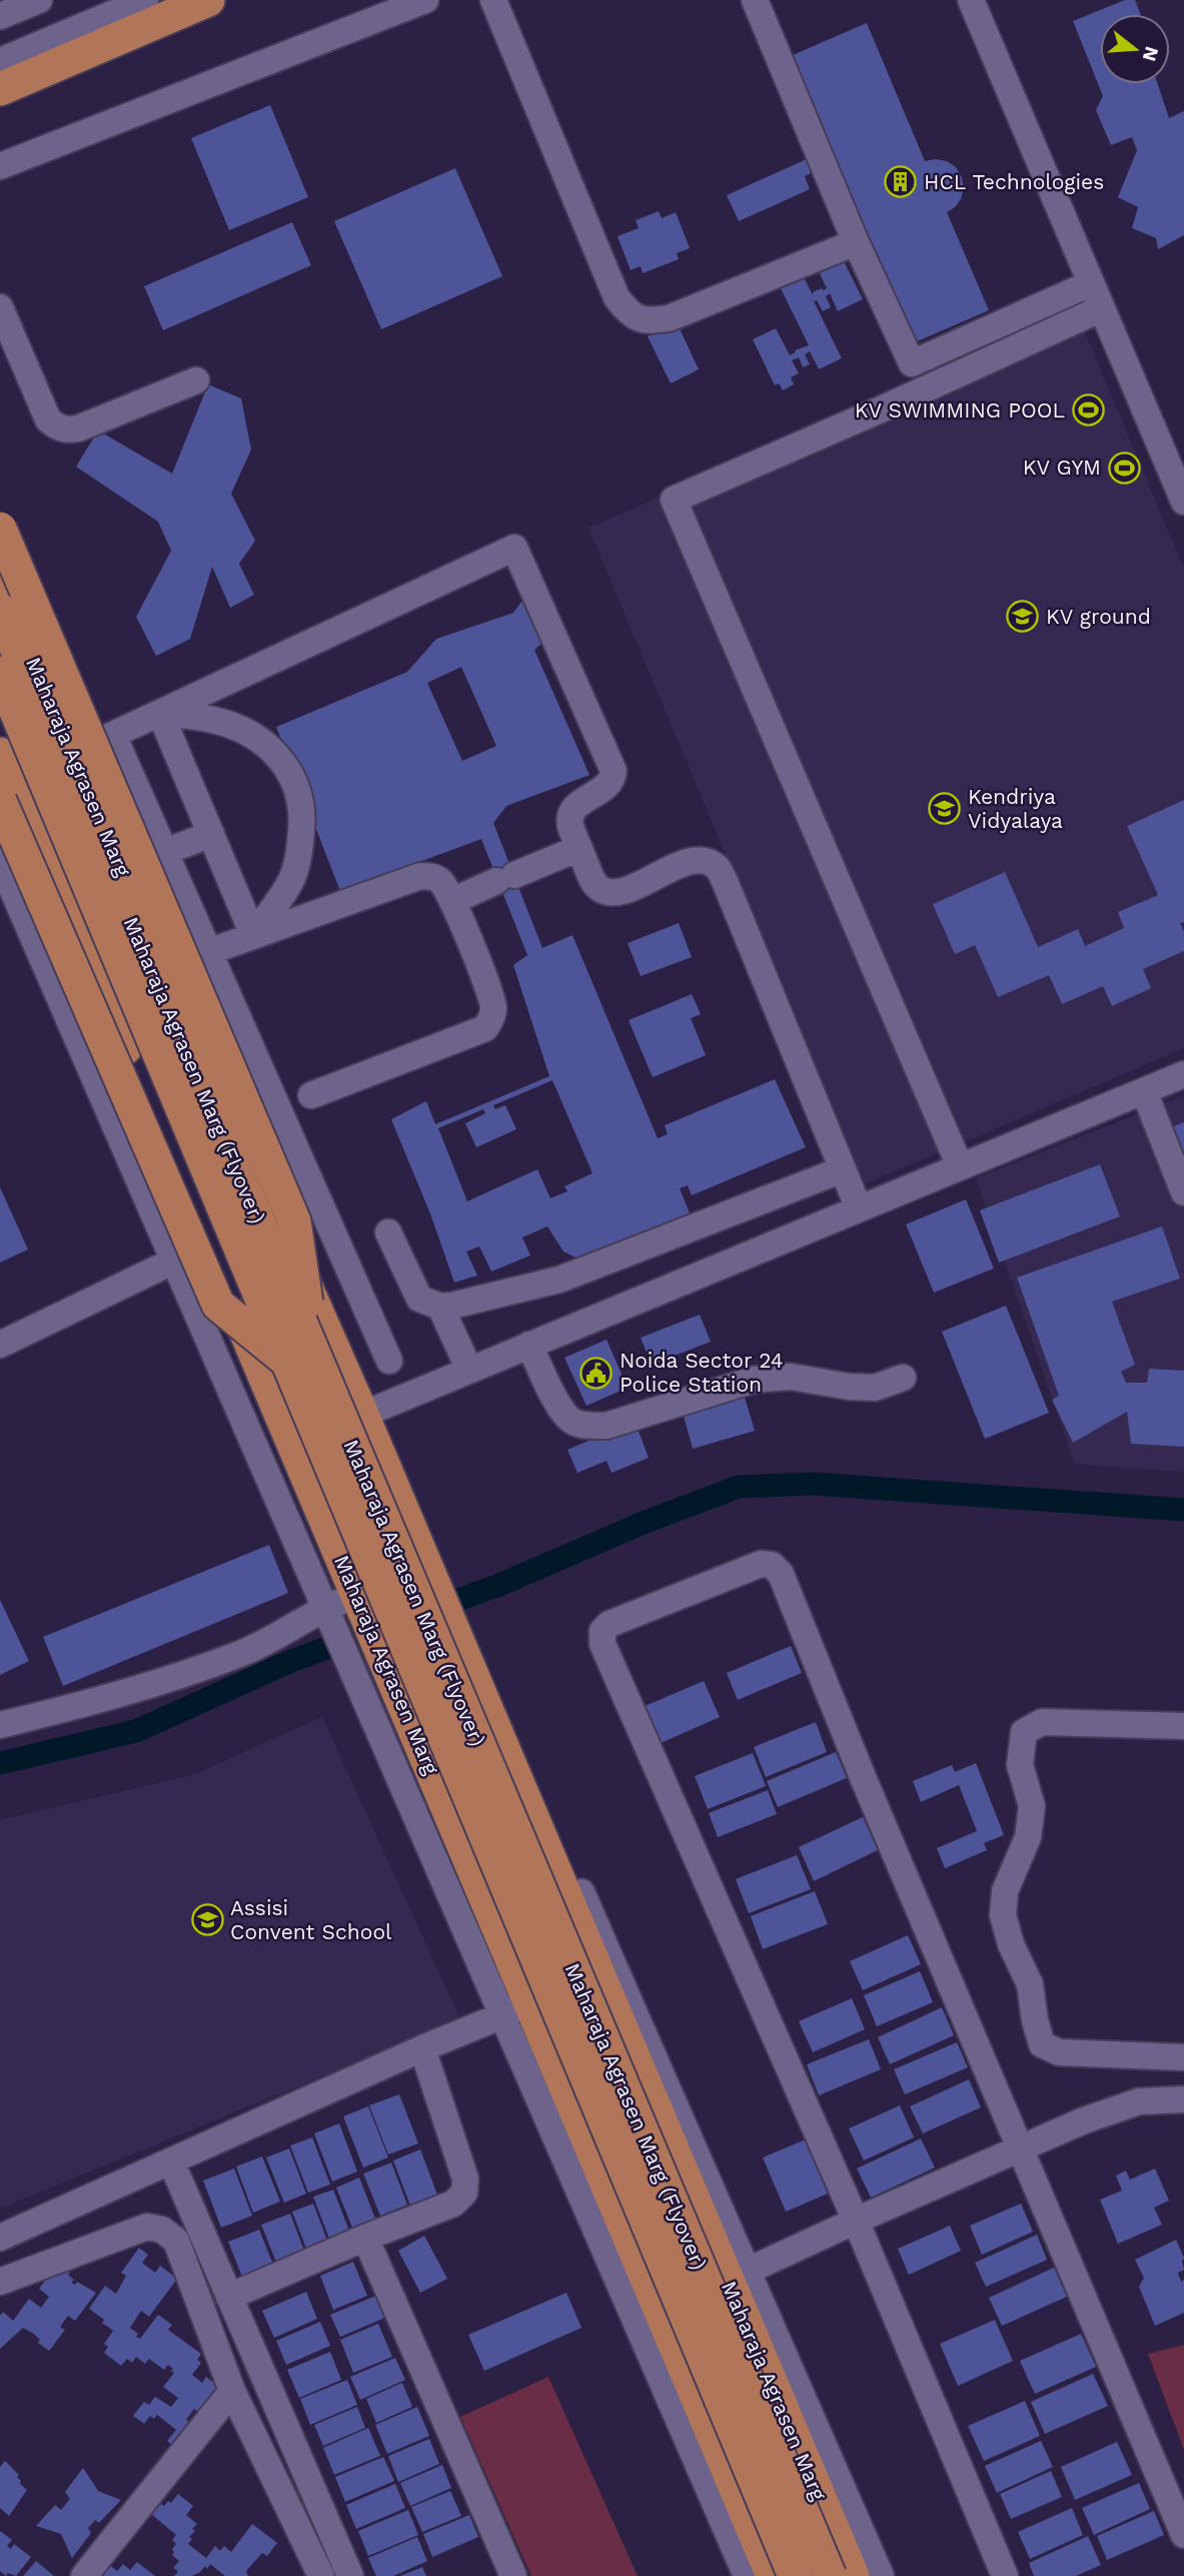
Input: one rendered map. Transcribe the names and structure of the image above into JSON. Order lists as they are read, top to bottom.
{
  "streets": {
    "main road": ["Maharaja Agrasen Marg", "Maharaja Agrasen Marg (Flyover)"]
  },
  "crossings": [
    ["Maharaja Agrasen Marg", "Maharaja Agrasen Marg (Flyover)"]
  ],
  "places": {
    "building": ["HCL Technologies"],
    "sports": ["KV SWIMMING POOL", "KV GYM"],
    "school or university": ["KV ground", "Kendriya Vidyalaya", "Assisi Convent School"],
    "public building": ["Noida Sector 24 Police Station"]
  },
  "north": "right"
}
